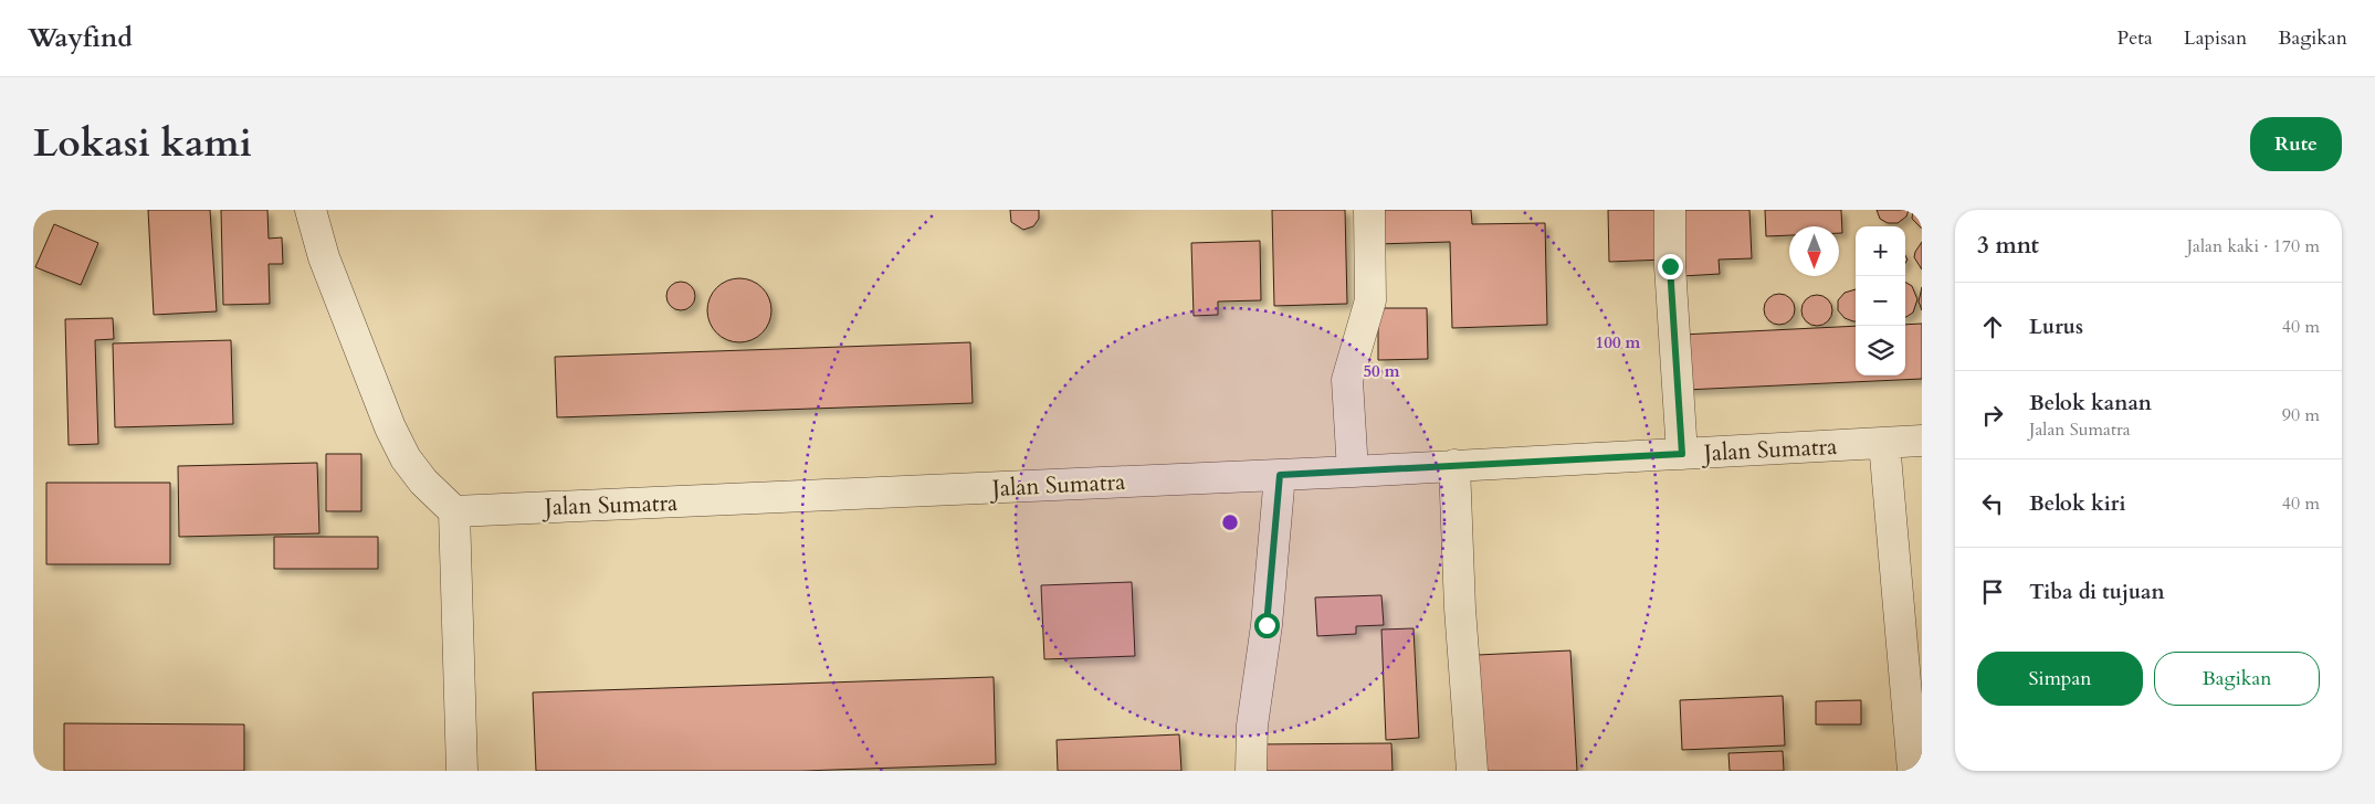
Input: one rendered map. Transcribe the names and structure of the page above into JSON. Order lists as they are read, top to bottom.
{
  "streets": {
    "lane": ["Jalan Sumatra"]
  },
  "north": "bottom",
  "page": {
    "header": "Wayfind",
    "nav": ["Peta", "Lapisan", "Bagikan"],
    "title": "Lokasi kami",
    "buttons": [
      "Rute",
      ["Simpan", "Bagikan"]
    ],
    "heading": ["3 mnt", "Jalan kaki · 170 m"],
    "map_buttons": ["+", "−"],
    "list": [
      ["Lurus", "40 m"],
      ["Belok kanan", "Jalan Sumatra", "90 m"],
      ["Belok kiri", "40 m"],
      "Tiba di tujuan"
    ]
  },
  "rings": ["100 m", "50 m"]
}
